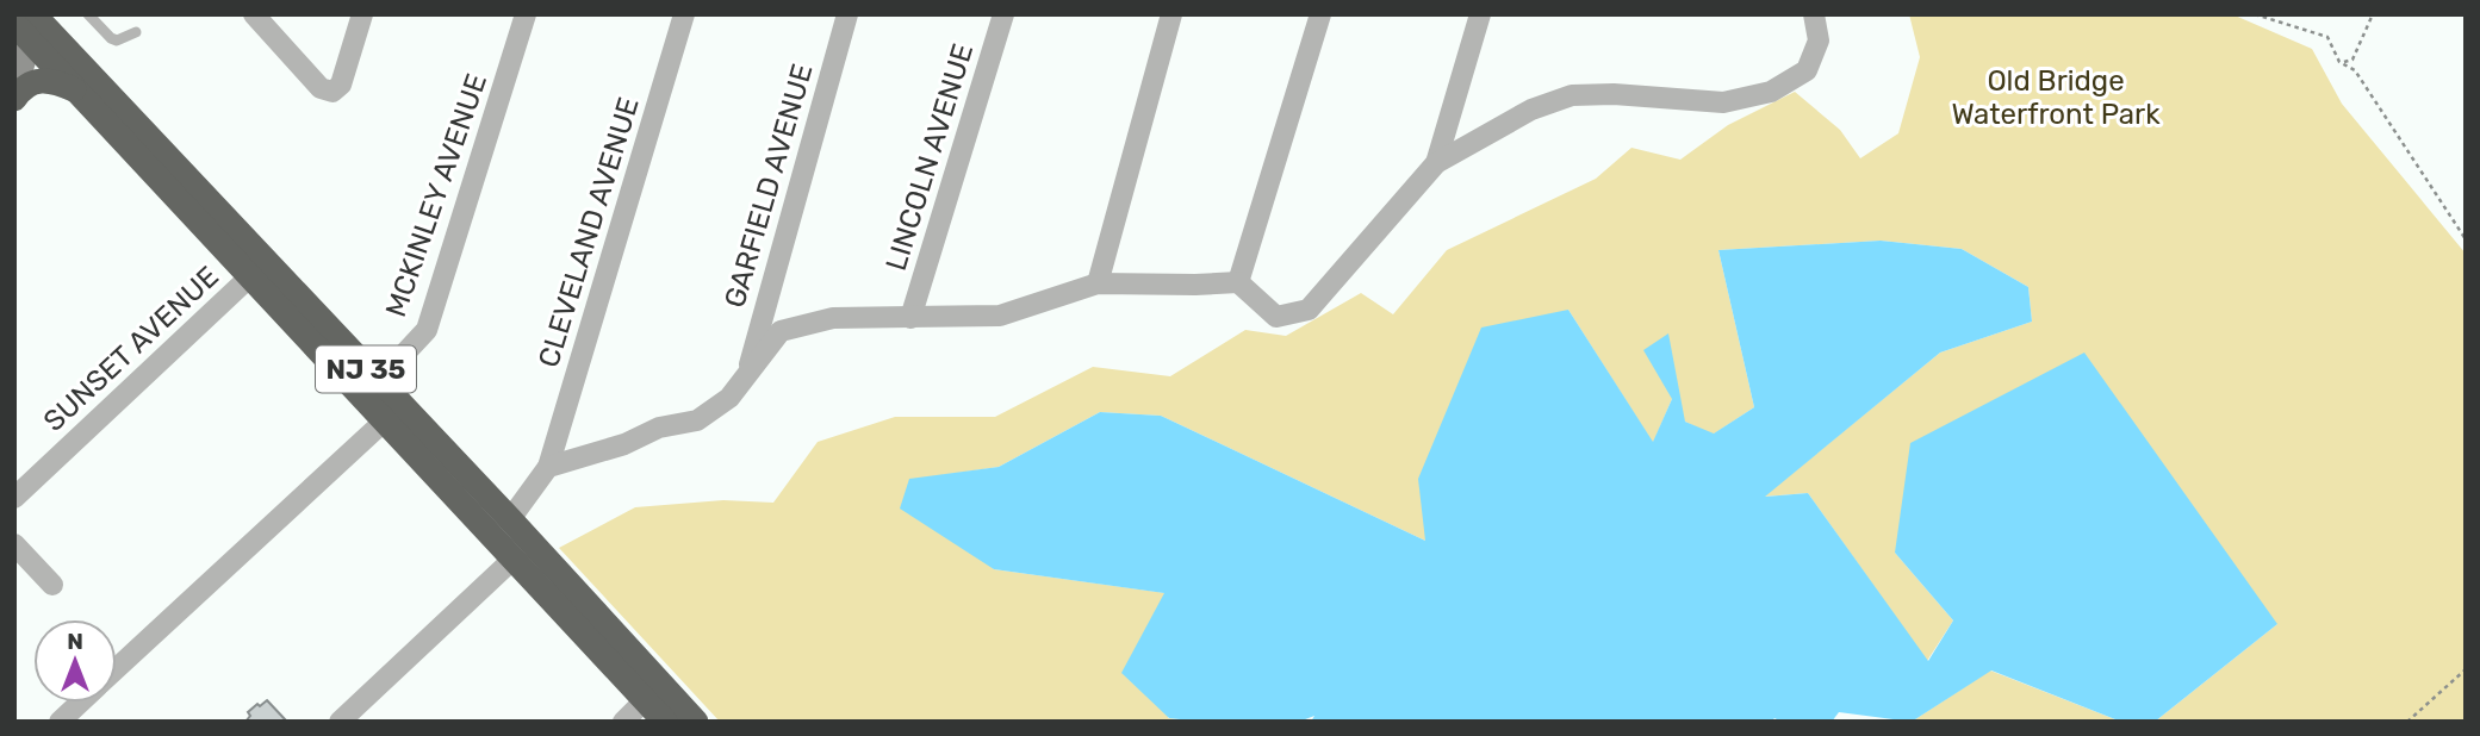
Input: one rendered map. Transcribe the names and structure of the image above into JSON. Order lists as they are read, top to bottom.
{
  "streets": {
    "highway": ["NJ 35"],
    "street": [
      "LINCOLN AVENUE",
      "GARFIELD AVENUE",
      "MCKINLEY AVENUE",
      "CLEVELAND AVENUE",
      "SUNSET AVENUE"
    ]
  },
  "crossings": [
    ["MCKINLEY AVENUE", "NJ 35"],
    ["CLEVELAND AVENUE", "NJ 35"],
    ["SUNSET AVENUE", "NJ 35"]
  ],
  "parks": ["Old Bridge Waterfront Park"],
  "north": "top"
}
